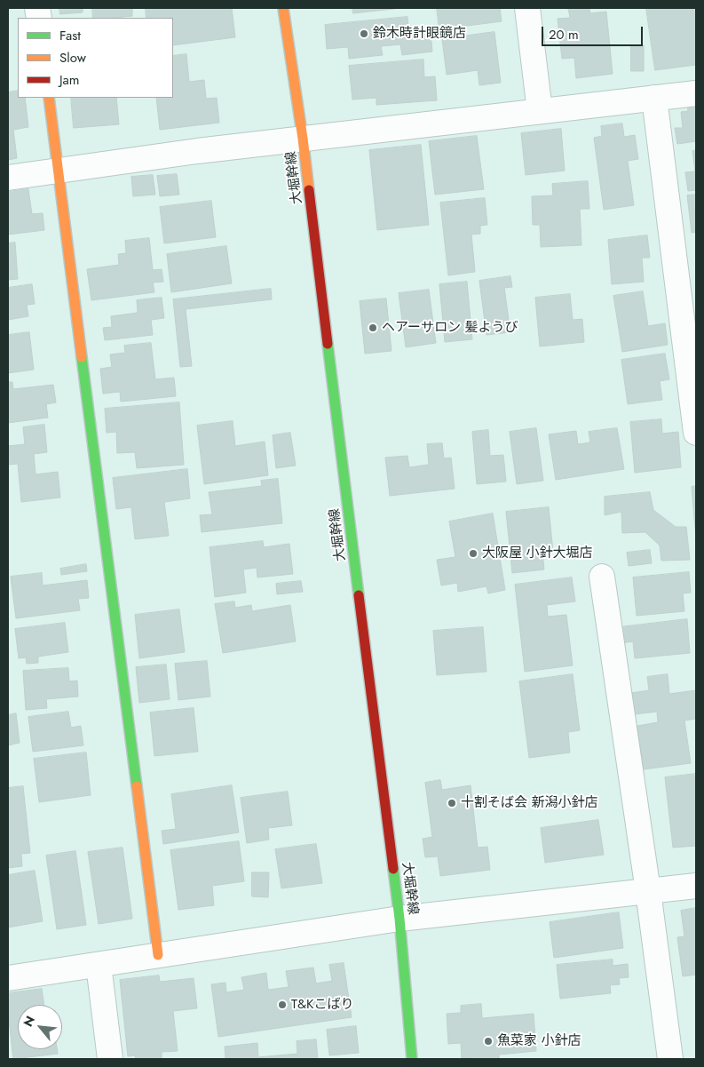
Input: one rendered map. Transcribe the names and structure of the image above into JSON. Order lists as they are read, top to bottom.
{
  "streets": {
    "street": ["大堀幹線"]
  },
  "places": [
    "鈴木時計眼鏡店",
    "ヘアーサロン 髪ようび",
    "大阪屋 小針大堀店",
    "十割そば会 新潟小針店",
    "T&Kこばり",
    "魚菜家 小針店"
  ],
  "legend": ["Fast", "Slow", "Jam"],
  "scale_bar": "20 m",
  "north": "top left"
}
